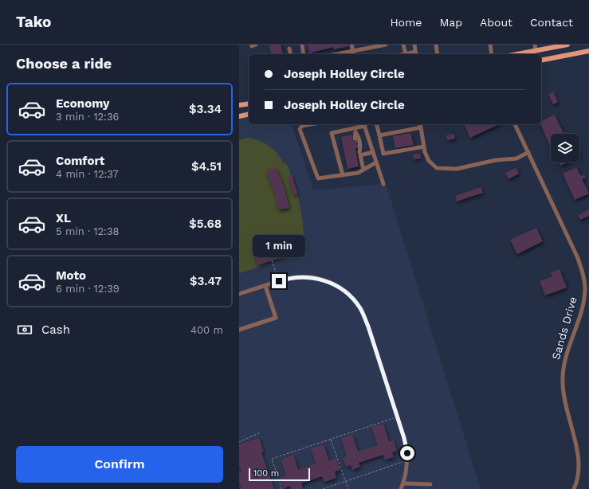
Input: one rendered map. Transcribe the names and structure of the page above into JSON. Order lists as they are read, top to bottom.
{
  "streets": {
    "street": ["Sands Drive"]
  },
  "scale_bar": "100 m",
  "page": {
    "header": "Tako",
    "nav": [
      "Home",
      "Map",
      "About",
      "Contact"
    ],
    "heading": "Choose a ride",
    "banner": ["Joseph Holley Circle", "Joseph Holley Circle"],
    "list": [
      {
        "name": "Economy",
        "note": "3 min · 12:36",
        "value": "$3.34"
      },
      {
        "name": "Comfort",
        "note": "4 min · 12:37",
        "value": "$4.51"
      },
      {
        "name": "XL",
        "note": "5 min · 12:38",
        "value": "$5.68"
      },
      {
        "name": "Moto",
        "note": "6 min · 12:39",
        "value": "$3.47"
      }
    ],
    "bubble": "1 min",
    "pay": ["Cash", "400 m"],
    "buttons": "Confirm",
    "scale": "100 m"
  }
}
